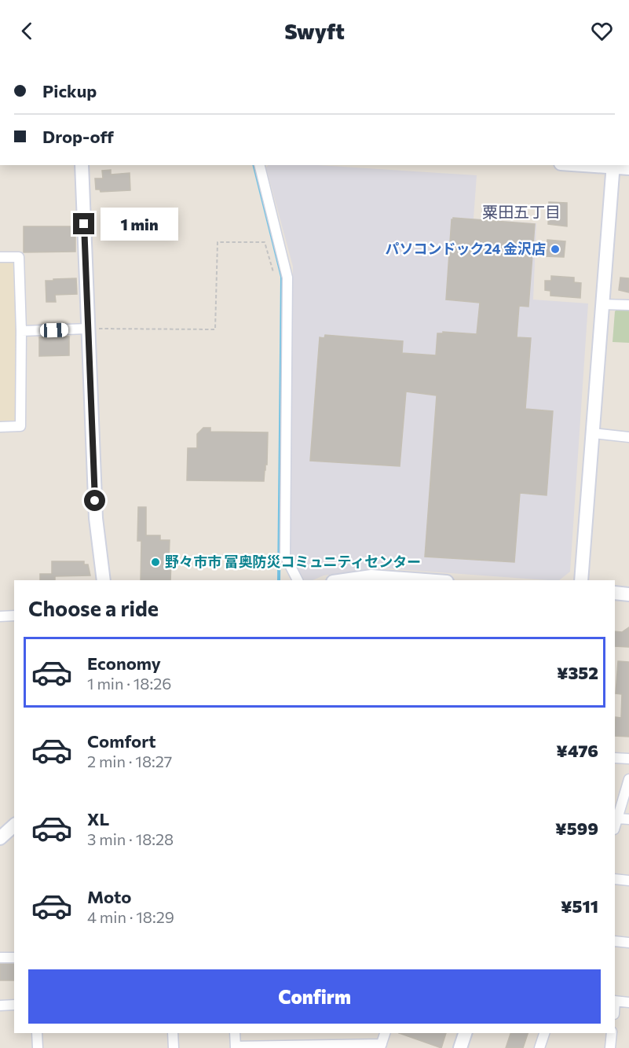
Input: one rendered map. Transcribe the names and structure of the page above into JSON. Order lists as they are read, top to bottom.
{
  "districts": ["粟田五丁目"],
  "places": ["パソコンドック24 金沢店", "野々市市 富奥防災コミュニティセンター"],
  "page": {
    "header": "Swyft",
    "banner": ["Pickup", "Drop-off"],
    "bubble": "1 min",
    "heading": "Choose a ride",
    "list": [
      {
        "name": "Economy",
        "note": "1 min · 18:26",
        "value": "¥352"
      },
      {
        "name": "Comfort",
        "note": "2 min · 18:27",
        "value": "¥476"
      },
      {
        "name": "XL",
        "note": "3 min · 18:28",
        "value": "¥599"
      },
      {
        "name": "Moto",
        "note": "4 min · 18:29",
        "value": "¥511"
      }
    ],
    "buttons": "Confirm"
  }
}
